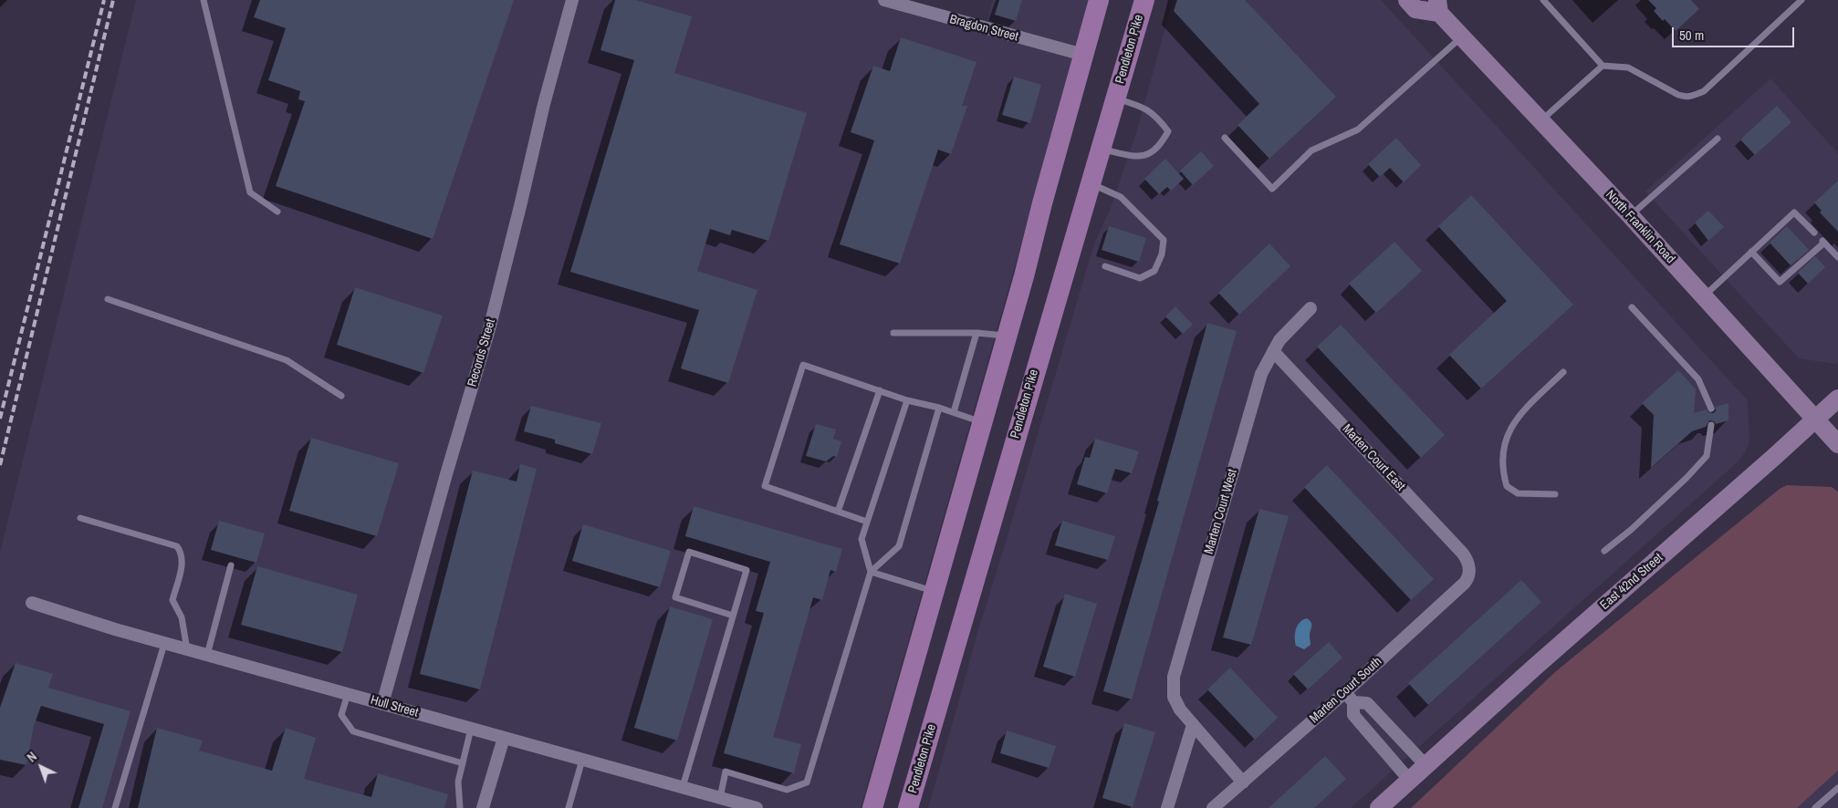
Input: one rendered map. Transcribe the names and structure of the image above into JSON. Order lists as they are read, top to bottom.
{
  "streets": {
    "main road": ["Pendleton Pike", "North Franklin Road", "East 42nd Street"],
    "street": [
      "Bragdon Street",
      "Records Street",
      "Marten Court East",
      "Marten Court West",
      "Marten Court South",
      "Hull Street"
    ]
  },
  "crossings": [
    ["North Franklin Road", "East 42nd Street"],
    ["Records Street", "Hull Street"],
    ["Marten Court East", "Marten Court West"],
    ["Marten Court East", "Marten Court South"],
    ["Marten Court West", "Marten Court South"]
  ],
  "scale_bar": "50 m",
  "north": "top left"
}
